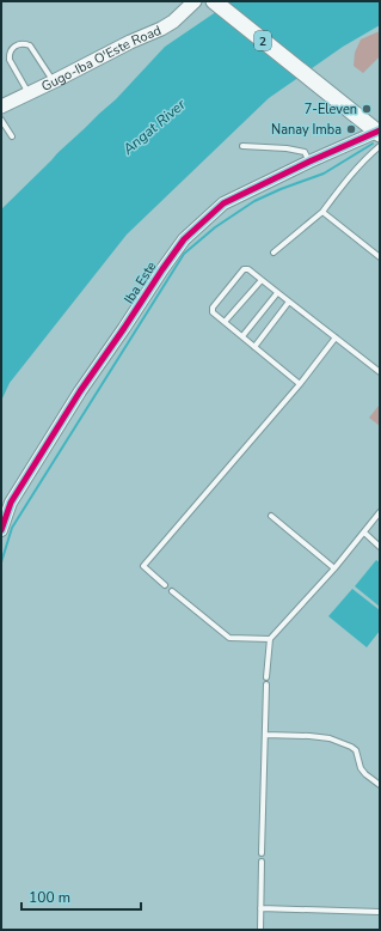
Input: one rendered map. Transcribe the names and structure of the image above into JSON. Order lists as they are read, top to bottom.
{
  "streets": {
    "highway": ["2"],
    "main road": ["Gugo-Iba O'Este Road"],
    "street": ["Iba Este"]
  },
  "crossings": [
    ["2", "Iba Este"]
  ],
  "water": ["Angat River"],
  "places": ["7-Eleven", "Nanay Imba"],
  "scale_bar": "100 m"
}
